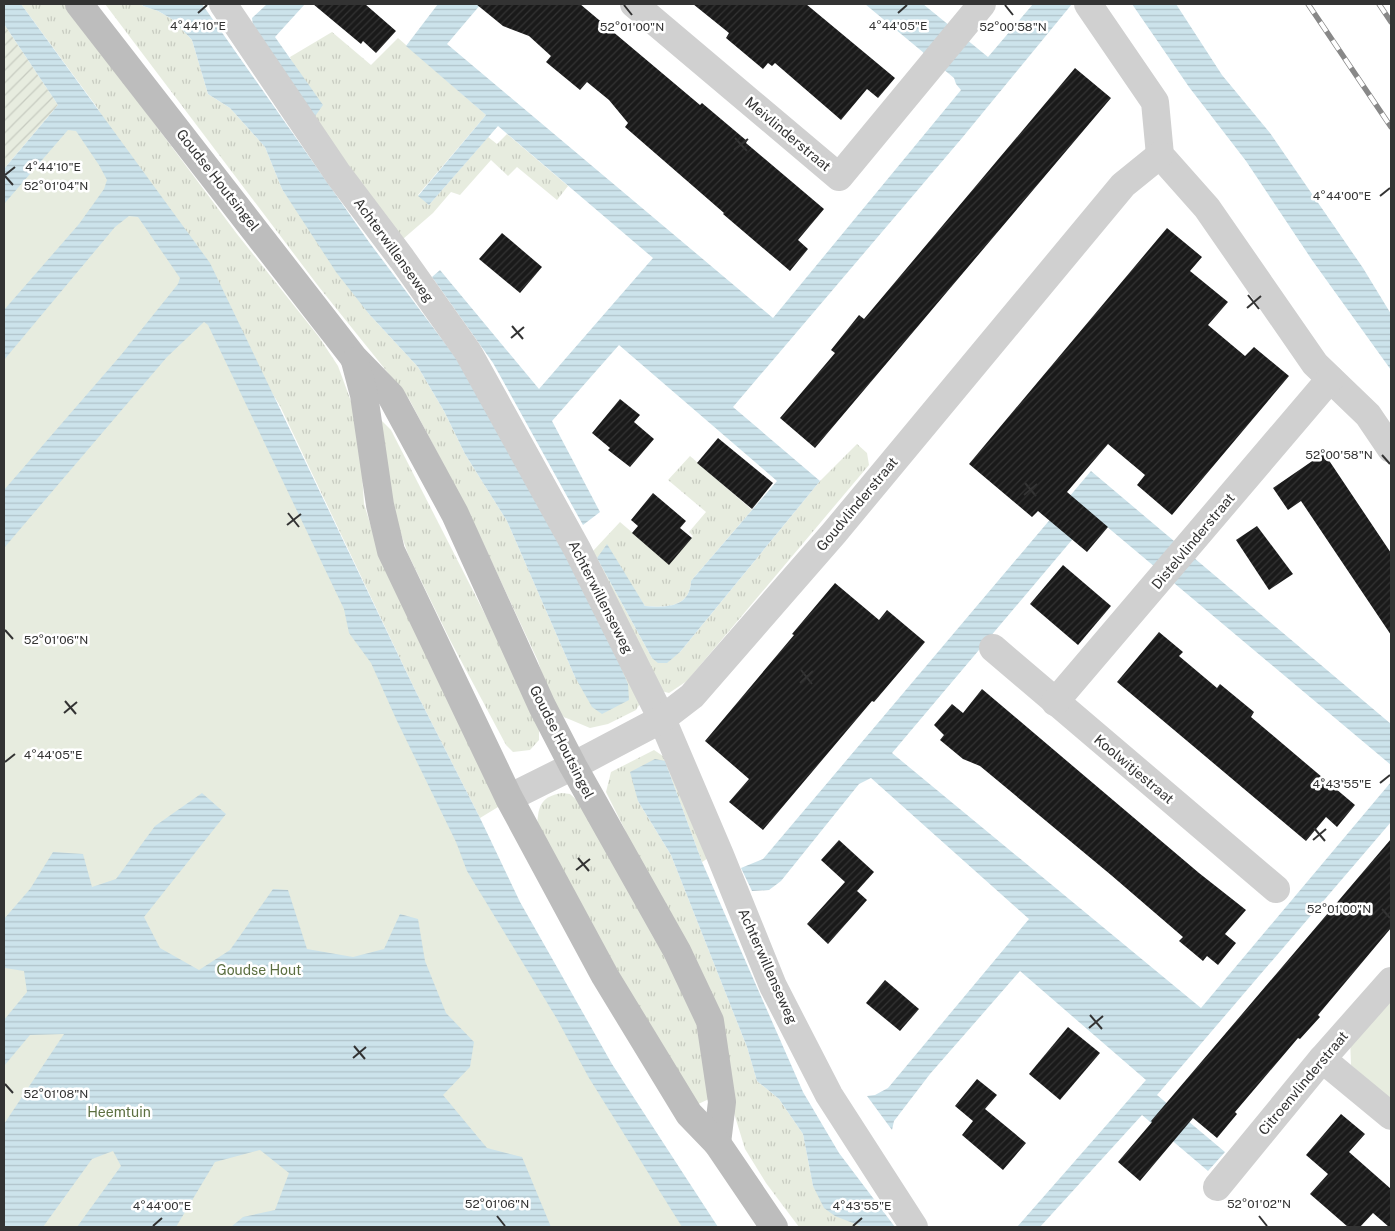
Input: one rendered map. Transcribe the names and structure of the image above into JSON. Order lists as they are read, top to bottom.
{
  "streets": {
    "main road": ["Goudse Houtsingel"],
    "street": [
      "Meivlinderstraat",
      "Achterwillenseweg",
      "Goudvlinderstraat",
      "Distelvlinderstraat",
      "Koolwitjestraat",
      "Citroenvlinderstraat"
    ]
  },
  "crossings": [
    ["Goudse Houtsingel", "Goudvlinderstraat"],
    ["Achterwillenseweg", "Goudvlinderstraat"],
    ["Distelvlinderstraat", "Koolwitjestraat"]
  ],
  "parks": ["Goudse Hout", "Heemtuin"],
  "coordinates": [
    "4°44'10\"E",
    "4°44'05\"E",
    "52°00'58\"N",
    "52°01'00\"N",
    "52°01'04\"N",
    "4°44'00\"E",
    "52°01'06\"N",
    "4°43'55\"E",
    "52°01'08\"N",
    "52°01'02\"N"
  ]
}
